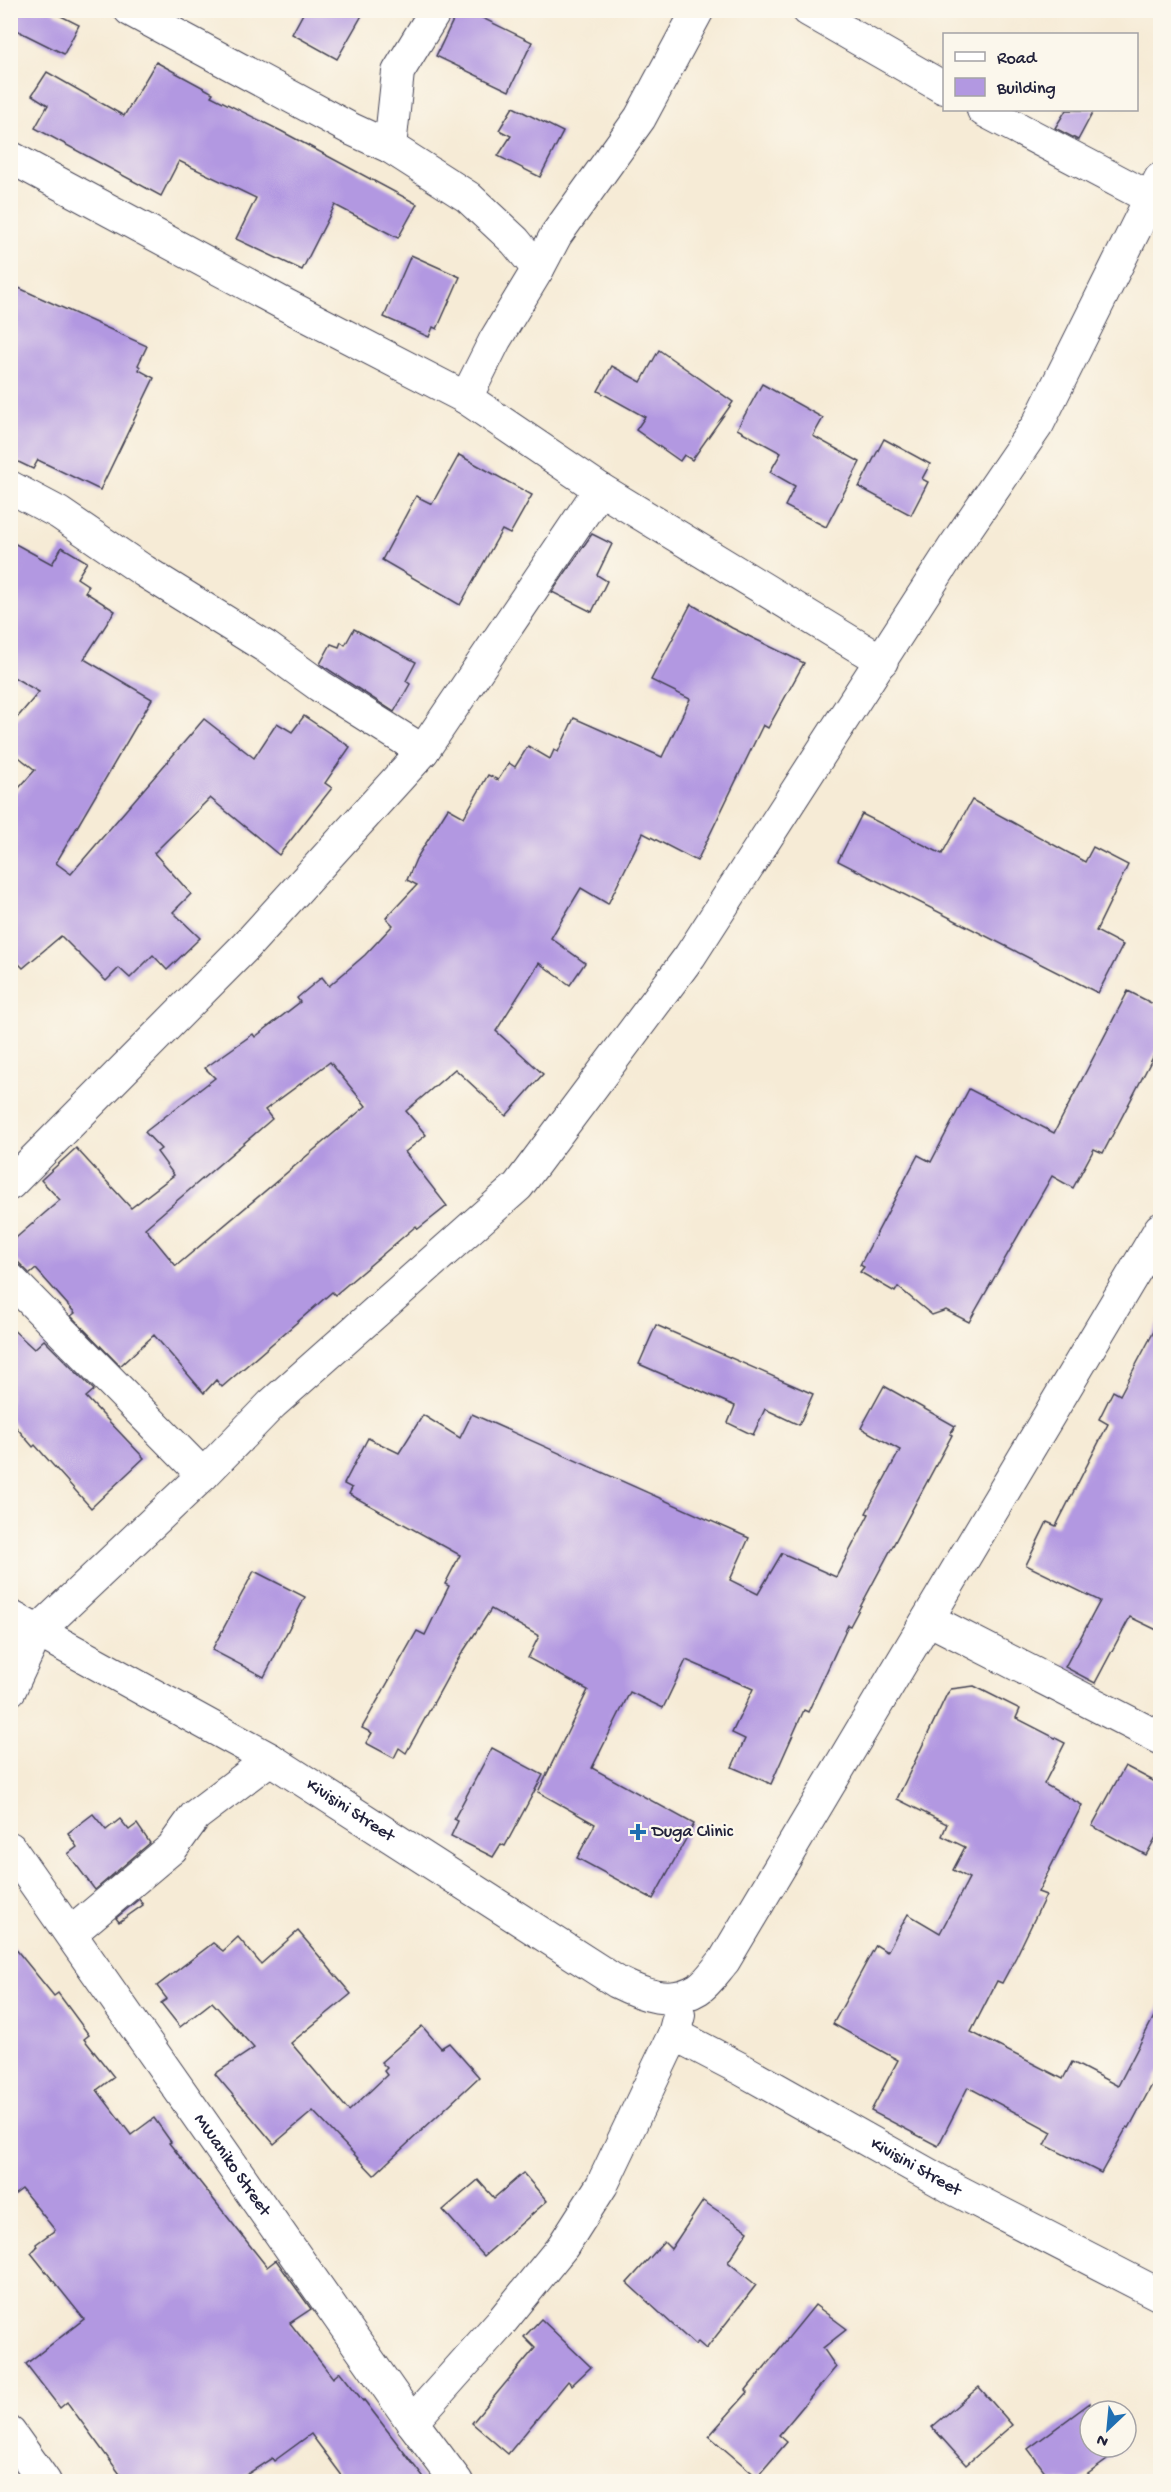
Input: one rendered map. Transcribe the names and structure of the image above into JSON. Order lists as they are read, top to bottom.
{
  "streets": {
    "street": ["Kivisini Street", "MWaniko Street"]
  },
  "places": {
    "health": ["Duga Clinic"]
  },
  "legend": ["Road", "Building"],
  "north": "bottom left"
}
